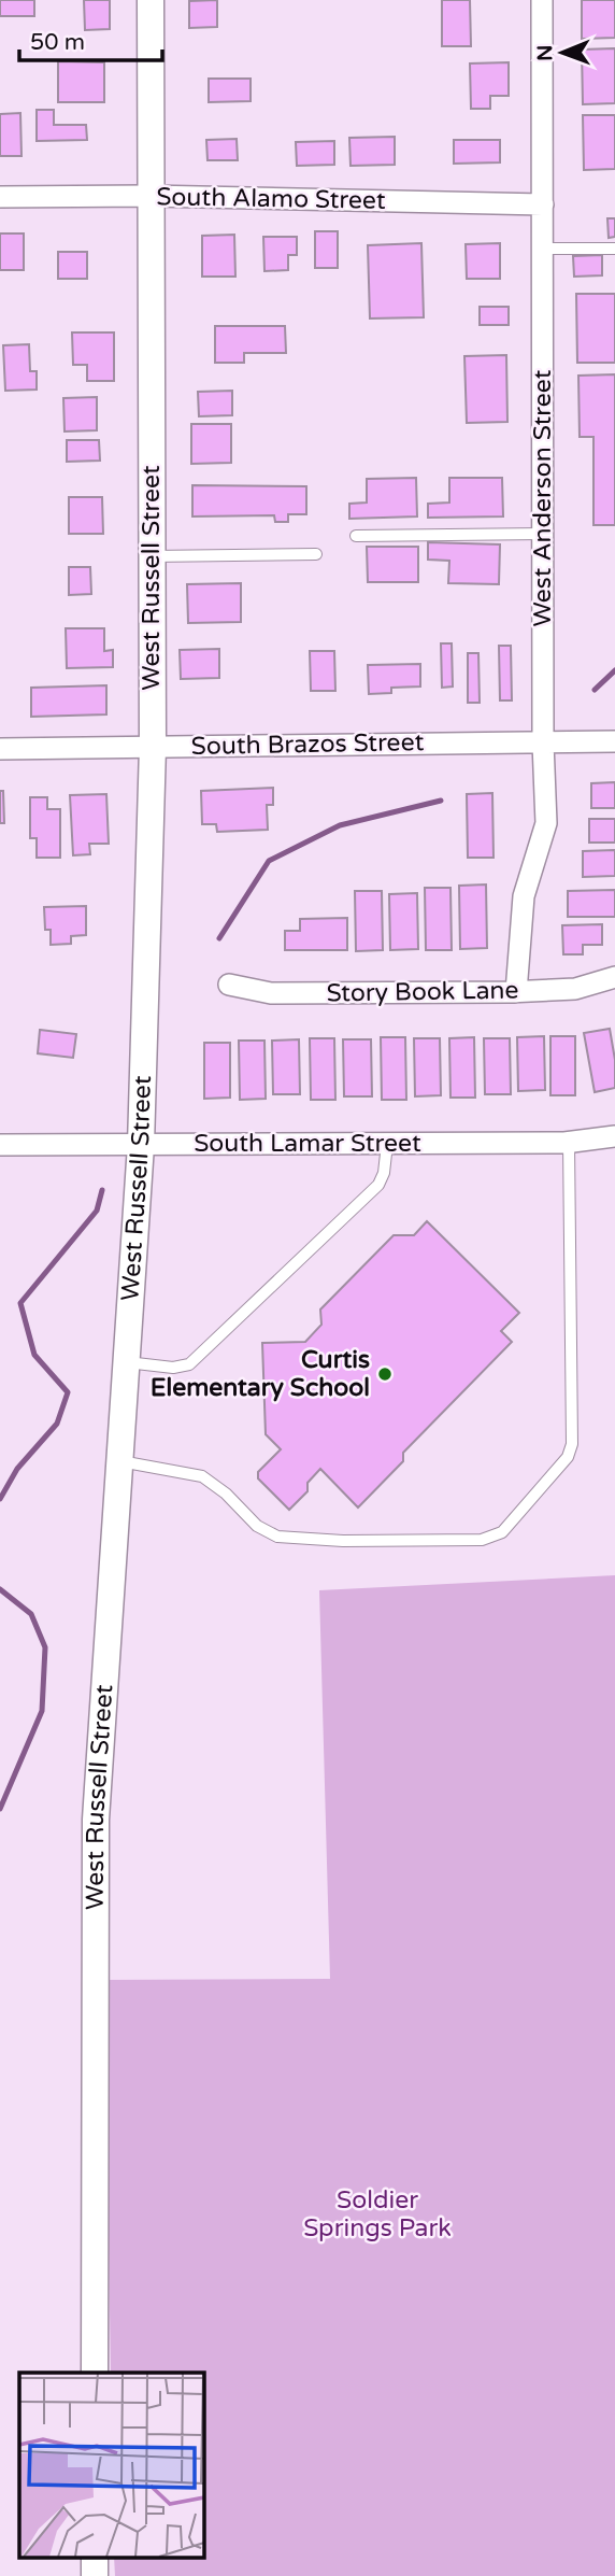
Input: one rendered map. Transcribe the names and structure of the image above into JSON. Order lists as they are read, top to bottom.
{
  "streets": {
    "street": [
      "South Alamo Street",
      "West Anderson Street",
      "West Russell Street",
      "South Brazos Street",
      "Story Book Lane",
      "South Lamar Street"
    ]
  },
  "crossings": [
    ["South Alamo Street", "West Anderson Street"],
    ["South Alamo Street", "West Russell Street"],
    ["West Anderson Street", "South Brazos Street"],
    ["West Anderson Street", "Story Book Lane"],
    ["West Russell Street", "South Brazos Street"],
    ["West Russell Street", "South Lamar Street"]
  ],
  "parks": ["Soldier Springs Park"],
  "places": ["Curtis Elementary School"],
  "scale_bar": "50 m",
  "north": "left"
}
